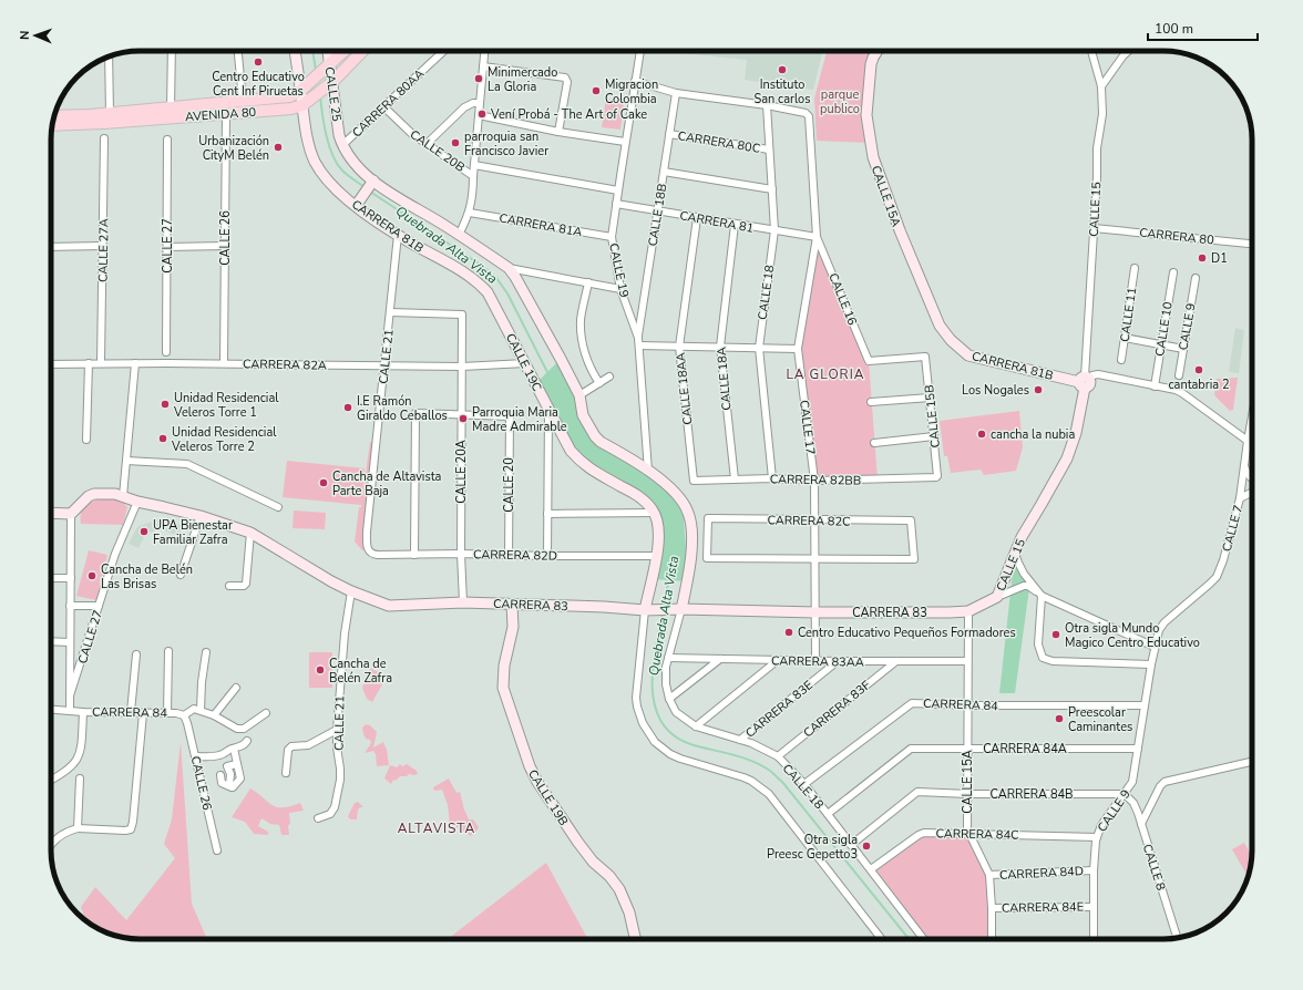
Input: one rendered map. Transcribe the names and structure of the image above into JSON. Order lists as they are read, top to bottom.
{
  "streets": {
    "main road": ["AVENIDA 80"],
    "street": [
      "CALLE 25",
      "CARRERA 80AA",
      "CARRERA 80C",
      "CALLE 20B",
      "CALLE 15A",
      "CALLE 15",
      "CALLE 18B",
      "CARRERA 81",
      "CARRERA 81A",
      "CARRERA 81B",
      "CARRERA 80",
      "CALLE 26",
      "CALLE 27",
      "CALLE 27A",
      "CALLE 19",
      "CALLE 18",
      "CALLE 16",
      "CALLE 11",
      "CALLE 9",
      "CALLE 10",
      "CALLE 21",
      "CALLE 19C",
      "CARRERA 82A",
      "CALLE 18A",
      "CALLE 18AA",
      "CALLE 15B",
      "CALLE 17",
      "CALLE 20A",
      "CARRERA 82BB",
      "CALLE 20",
      "CARRERA 82C",
      "CALLE 7",
      "CARRERA 82D",
      "CARRERA 83",
      "CARRERA 83AA",
      "CARRERA 84",
      "CARRERA 83E",
      "CARRERA 83F",
      "CARRERA 84A",
      "CARRERA 84B",
      "CALLE 19B",
      "CARRERA 84C",
      "CALLE 8",
      "CARRERA 84D",
      "CARRERA 84E"
    ]
  },
  "crossings": [
    ["CALLE 25", "CARRERA 80AA"],
    ["CALLE 25", "AVENIDA 80"],
    ["CARRERA 80AA", "CALLE 20B"],
    ["AVENIDA 80", "CARRERA 81B"],
    ["AVENIDA 80", "CALLE 26"],
    ["CARRERA 80C", "CALLE 18B"],
    ["CARRERA 80C", "CALLE 18"],
    ["CALLE 15A", "CARRERA 81B"],
    ["CALLE 15A", "CARRERA 83"],
    ["CALLE 15A", "CARRERA 83AA"],
    ["CALLE 15A", "CARRERA 84"],
    ["CALLE 15A", "CARRERA 84A"],
    ["CALLE 15A", "CARRERA 84B"],
    ["CALLE 15A", "CARRERA 84C"],
    ["CALLE 15A", "CARRERA 84D"],
    ["CALLE 15A", "CARRERA 84E"],
    ["CALLE 15", "CARRERA 81B"],
    ["CALLE 15", "CARRERA 80"],
    ["CALLE 15", "CARRERA 83"],
    ["CALLE 18B", "CARRERA 81"],
    ["CALLE 18B", "CALLE 19"],
    ["CARRERA 81", "CALLE 19"],
    ["CARRERA 81", "CALLE 18"],
    ["CARRERA 81", "CALLE 16"],
    ["CARRERA 81", "CALLE 18A"],
    ["CARRERA 81", "CALLE 18AA"],
    ["CARRERA 81", "CALLE 17"],
    ["CARRERA 81A", "CALLE 19"],
    ["CARRERA 81B", "CALLE 10"],
    ["CARRERA 81B", "CALLE 21"],
    ["CARRERA 81B", "CALLE 19C"],
    ["CARRERA 81B", "CALLE 7"],
    ["CALLE 26", "CARRERA 82A"],
    ["CALLE 26", "CARRERA 84"],
    ["CALLE 27", "CARRERA 83"],
    ["CALLE 27A", "CARRERA 82A"],
    ["CALLE 18", "CALLE 17"],
    ["CALLE 18", "CARRERA 82BB"],
    ["CALLE 18", "CARRERA 83"],
    ["CALLE 18", "CARRERA 83AA"],
    ["CALLE 18", "CARRERA 84"],
    ["CALLE 18", "CARRERA 83E"],
    ["CALLE 18", "CARRERA 83F"],
    ["CALLE 18", "CARRERA 84A"],
    ["CALLE 18", "CARRERA 84B"],
    ["CALLE 18", "CARRERA 84C"],
    ["CALLE 16", "CALLE 15B"],
    ["CALLE 16", "CALLE 17"],
    ["CALLE 9", "CALLE 7"],
    ["CALLE 9", "CARRERA 84"],
    ["CALLE 9", "CARRERA 84A"],
    ["CALLE 9", "CARRERA 84B"],
    ["CALLE 9", "CARRERA 84C"],
    ["CALLE 9", "CALLE 8"],
    ["CALLE 9", "CARRERA 84D"],
    ["CALLE 9", "CARRERA 84E"],
    ["CALLE 21", "CARRERA 82A"],
    ["CALLE 21", "CALLE 20A"],
    ["CALLE 21", "CARRERA 82D"],
    ["CALLE 21", "CARRERA 83"],
    ["CALLE 19C", "CARRERA 82A"],
    ["CALLE 19C", "CARRERA 82D"],
    ["CARRERA 82A", "CALLE 20A"],
    ["CALLE 18A", "CARRERA 82BB"],
    ["CALLE 18AA", "CARRERA 82BB"],
    ["CALLE 15B", "CARRERA 82BB"],
    ["CALLE 17", "CARRERA 82BB"],
    ["CALLE 17", "CARRERA 82C"],
    ["CALLE 17", "CARRERA 83"],
    ["CALLE 17", "CARRERA 83AA"],
    ["CALLE 20A", "CALLE 20"],
    ["CALLE 20A", "CARRERA 82D"],
    ["CALLE 20A", "CARRERA 83"],
    ["CALLE 20", "CARRERA 82D"],
    ["CARRERA 83", "CALLE 19B"],
    ["CARRERA 83AA", "CARRERA 83E"],
    ["CARRERA 83AA", "CARRERA 83F"],
    ["CARRERA 84B", "CALLE 8"]
  ],
  "districts": ["LA GLORIA", "ALTAVISTA"],
  "water": ["Quebrada Alta Vista"],
  "parks": ["parque publico"],
  "places": [
    "Centro Educativo Cent Inf Piruetas",
    "Instituto San carlos",
    "Minimercado La Gloria",
    "Migracion Colombia",
    "Vení Probá - The Art of Cake",
    "parroquia san Francisco Javier",
    "Urbanización CityM Belén",
    "D1",
    "cantabria 2",
    "Los Nogales",
    "Unidad Residencial Veleros Torre 1",
    "I.E Ramón Giraldo Ceballos",
    "Parroquia Maria Madre Admirable",
    "cancha la nubia",
    "Unidad Residencial Veleros Torre 2",
    "Cancha de Altavista Parte Baja",
    "UPA Bienestar Familiar Zafra",
    "Cancha de Belén Las Brisas",
    "Centro Educativo Pequeños Formadores",
    "Otra sigla Mundo Magico Centro Educativo",
    "Cancha de Belén Zafra",
    "Preescolar Caminantes",
    "Otra sigla Preesc Gepetto3"
  ],
  "scale_bar": "100 m",
  "north": "left"
}
